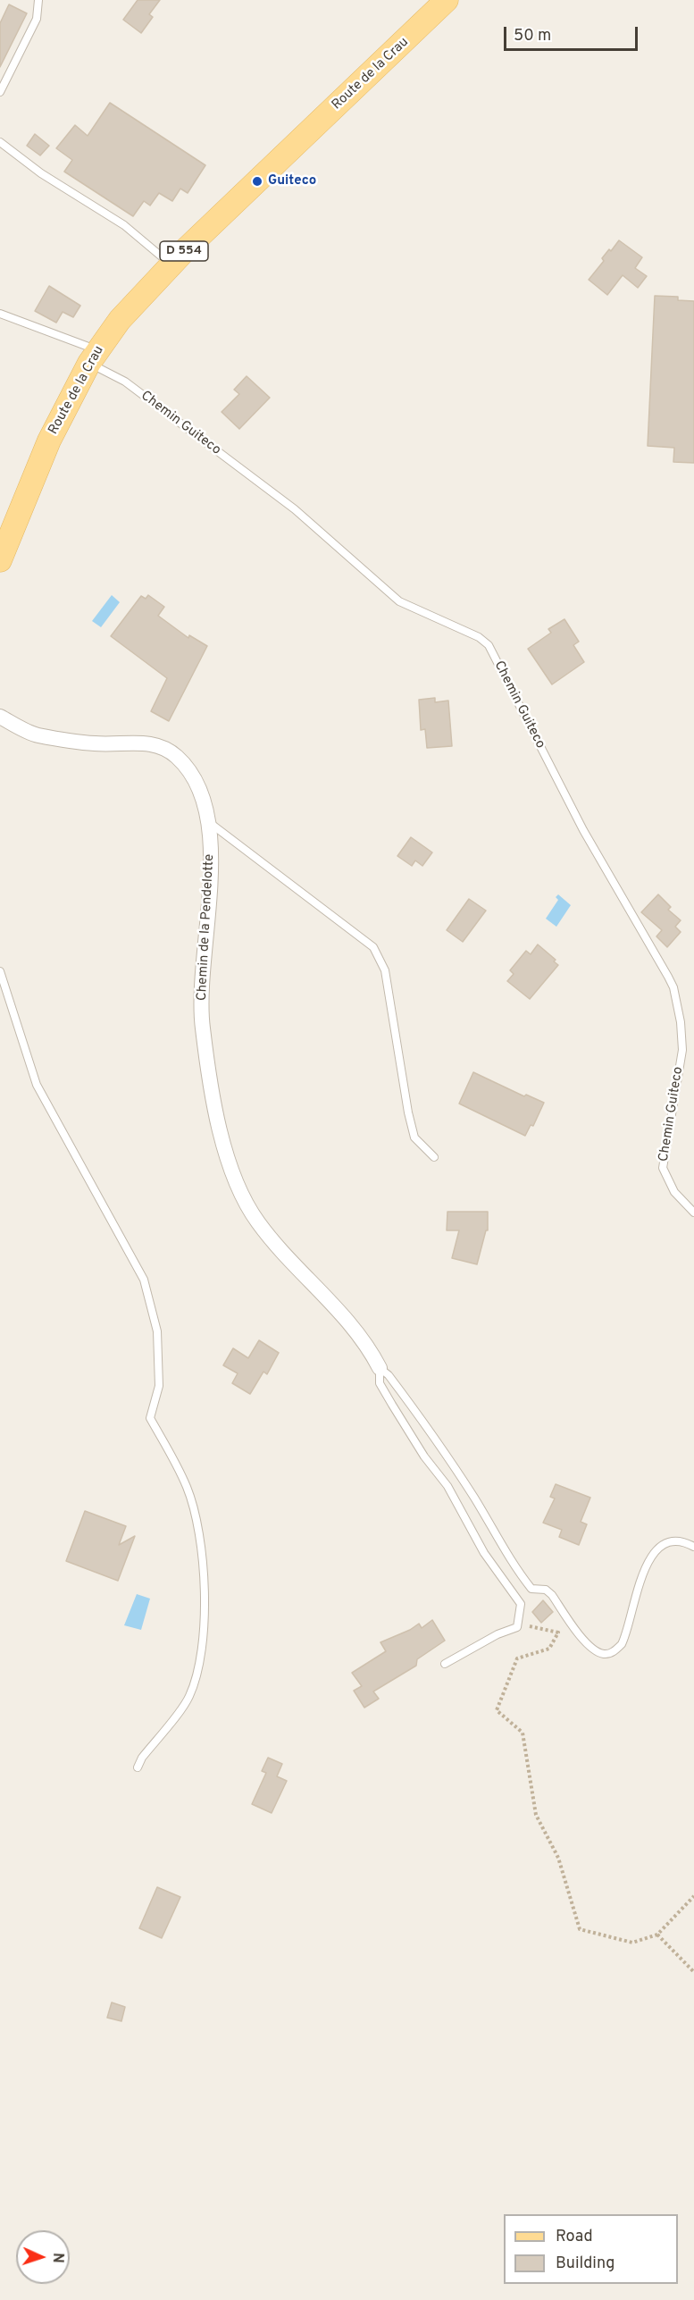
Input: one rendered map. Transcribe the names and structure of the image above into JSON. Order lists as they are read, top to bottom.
{
  "streets": {
    "main road": ["Route de la Crau", "D 554"],
    "street": ["Chemin de la Pendelotte"],
    "lane": ["Chemin Guiteco"]
  },
  "crossings": [
    ["Route de la Crau", "Chemin Guiteco"]
  ],
  "places": ["Guiteco"],
  "legend": ["Road", "Building"],
  "scale_bar": "50 m",
  "north": "right"
}
